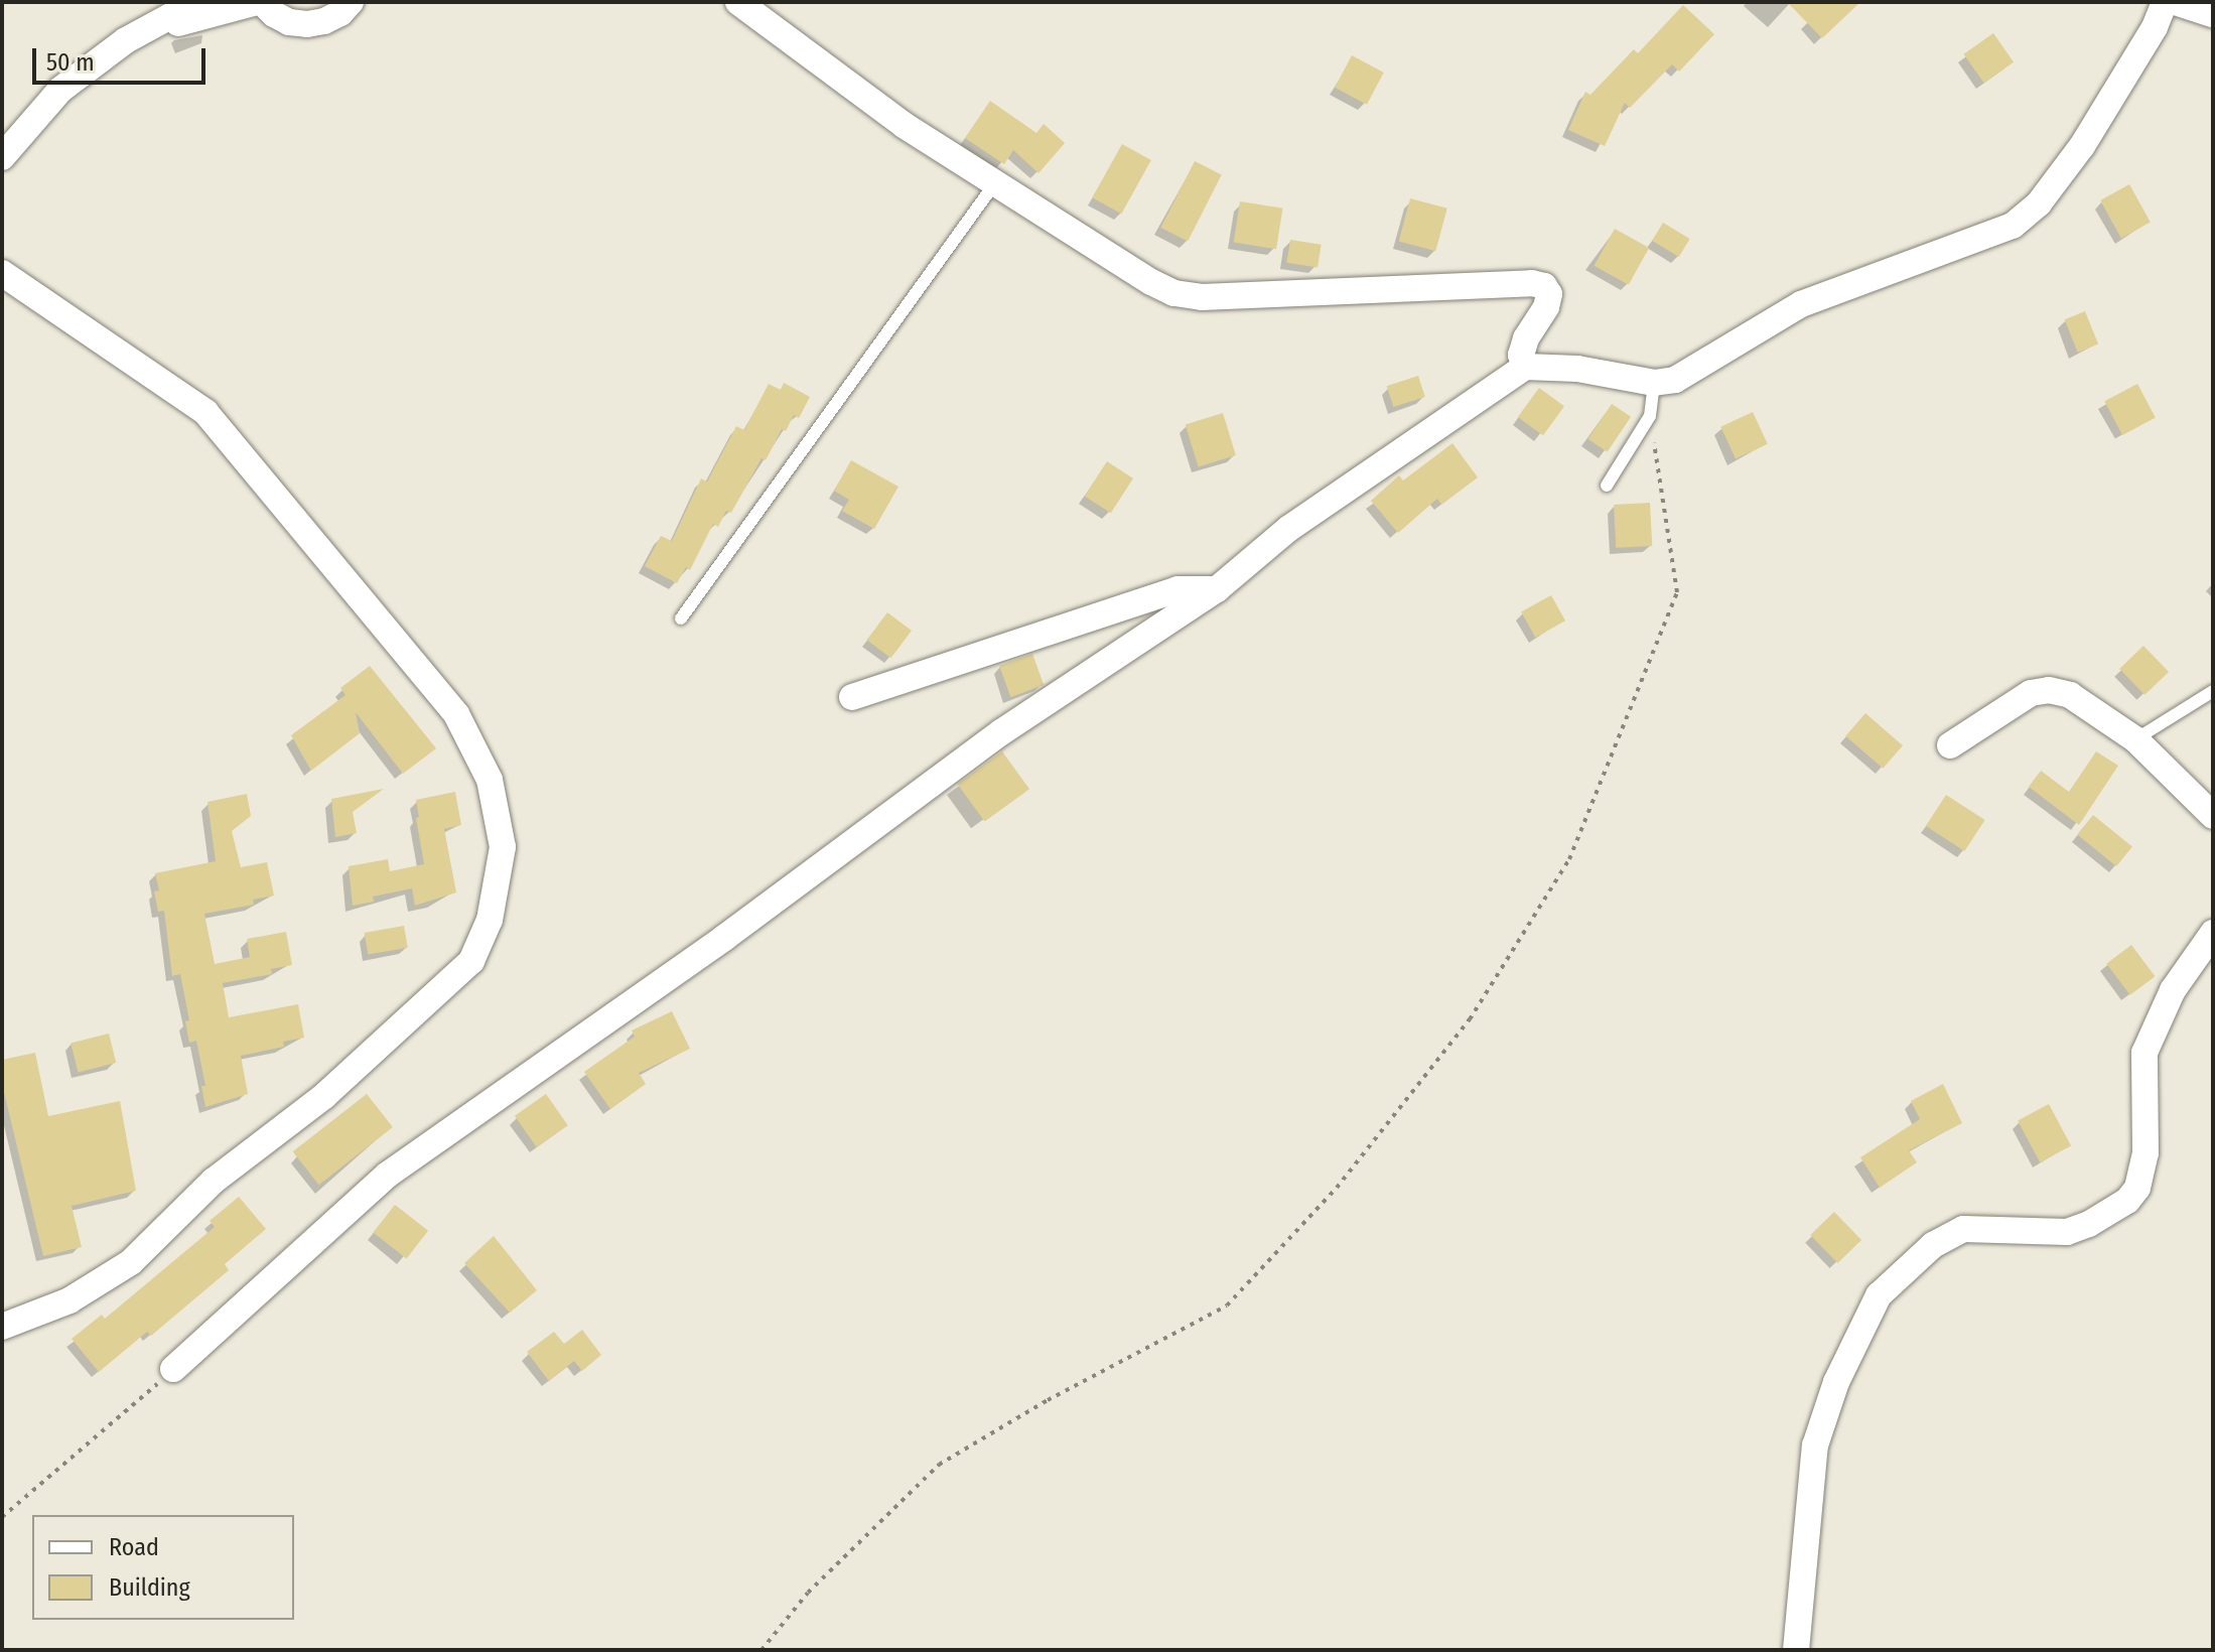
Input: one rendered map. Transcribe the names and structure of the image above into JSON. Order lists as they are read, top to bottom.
{
  "legend": ["Road", "Building"],
  "scale_bar": "50 m"
}
